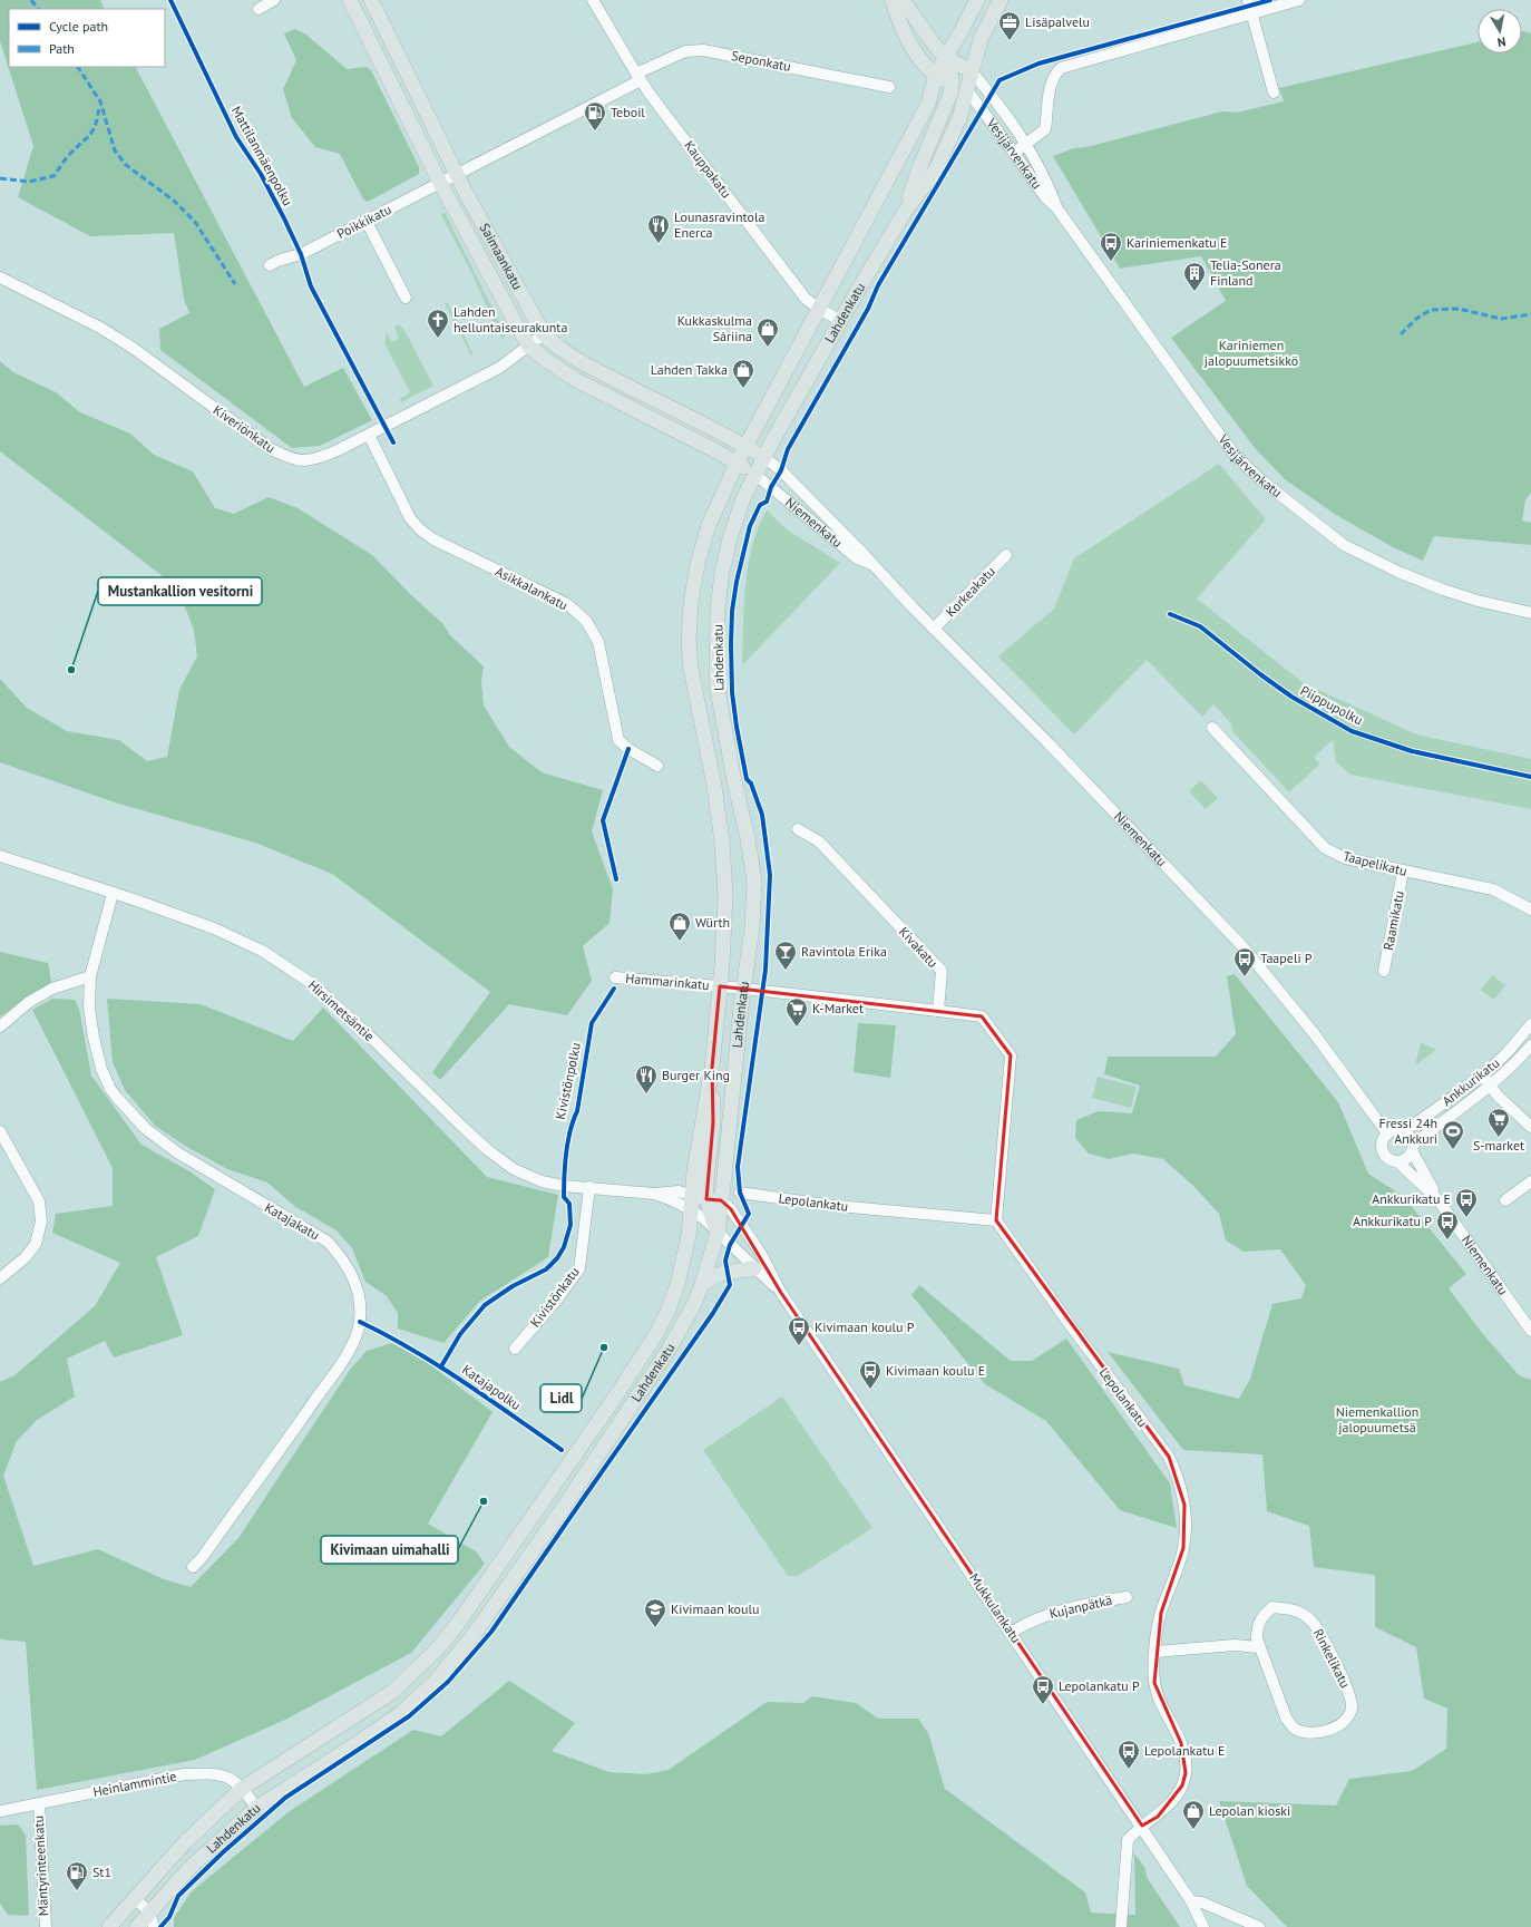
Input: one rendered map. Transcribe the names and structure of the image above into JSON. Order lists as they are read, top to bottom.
{
  "streets": {
    "main road": [
      "Vesijärvenkatu",
      "Saimaankatu",
      "Lahdenkatu",
      "Niemenkatu"
    ],
    "street": [
      "Seponkatu",
      "Kauppakatu",
      "Poikkikatu",
      "Kiveriönkatu",
      "Asikkalankatu",
      "Korkeakatu",
      "Taapelikatu",
      "Raamikatu",
      "Kivakatu",
      "Hammarinkatu",
      "Hirsimetsäntie",
      "Ankkurikatu",
      "Lepolankatu",
      "Katajakatu",
      "Kivistönkatu",
      "Kujanpätkä",
      "Mukkulankatu",
      "Rinkelikatu",
      "Heinlammintie",
      "Mäntyrinteenkatu"
    ],
    "cycle path": [
      "Mattilanmäenpolku",
      "Piippupolku",
      "Kivistönpolku",
      "Katajapolku"
    ]
  },
  "crossings": [
    ["Seponkatu", "Kauppakatu"],
    ["Seponkatu", "Poikkikatu"],
    ["Seponkatu", "Saimaankatu"],
    ["Vesijärvenkatu", "Lahdenkatu"],
    ["Kauppakatu", "Lahdenkatu"],
    ["Poikkikatu", "Saimaankatu"],
    ["Saimaankatu", "Lahdenkatu"],
    ["Saimaankatu", "Kiveriönkatu"],
    ["Saimaankatu", "Niemenkatu"],
    ["Lahdenkatu", "Niemenkatu"],
    ["Lahdenkatu", "Hammarinkatu"],
    ["Lahdenkatu", "Hirsimetsäntie"],
    ["Lahdenkatu", "Mukkulankatu"],
    ["Lahdenkatu", "Heinlammintie"],
    ["Kiveriönkatu", "Asikkalankatu"],
    ["Niemenkatu", "Korkeakatu"],
    ["Niemenkatu", "Ankkurikatu"],
    ["Taapelikatu", "Raamikatu"],
    ["Kivakatu", "Hammarinkatu"],
    ["Hirsimetsäntie", "Katajakatu"],
    ["Hirsimetsäntie", "Kivistönkatu"],
    ["Hirsimetsäntie", "Mukkulankatu"],
    ["Lepolankatu", "Mukkulankatu"],
    ["Kujanpätkä", "Mukkulankatu"],
    ["Heinlammintie", "Mäntyrinteenkatu"]
  ],
  "parks": ["Kariniemen jalopuumetsikkö", "Niemenkallion jalopuumetsä"],
  "places": {
    "office": ["Lisäpalvelu"],
    "fuel station": ["Teboil", "St1"],
    "restaurant": ["Lounasravintola Enerca", "Burger King"],
    "bus stop": [
      "Kariniemenkatu E",
      "Taapeli P",
      "Ankkurikatu E",
      "Ankkurikatu P",
      "Kivimaan koulu P",
      "Kivimaan koulu E",
      "Lepolankatu P",
      "Lepolankatu E"
    ],
    "building": ["Telia-Sonera Finland"],
    "church": ["Lahden helluntaiseurakunta"],
    "shop": [
      "Kukkaskulma Sáriina",
      "Lahden Takka",
      "Würth",
      "Lepolan kioski"
    ],
    "other": ["Mustankallion vesitorni", "Lidl", "Kivimaan uimahalli"],
    "bar": ["Ravintola Erika"],
    "supermarket": ["K-Market", "S-market"],
    "sports": ["Fressi 24h Ankkuri"],
    "school or university": ["Kivimaan koulu"]
  },
  "legend": ["Cycle path", "Path"],
  "north": "bottom"
}
